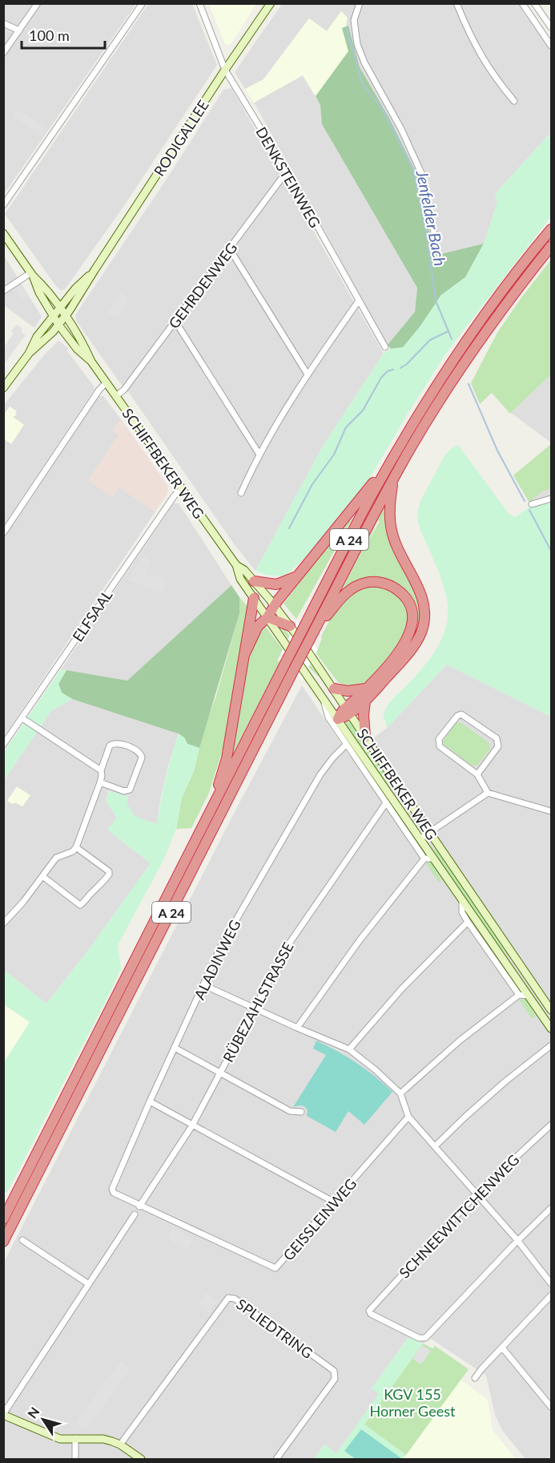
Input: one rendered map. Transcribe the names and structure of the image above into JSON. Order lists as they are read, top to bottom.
{
  "streets": {
    "highway": ["A 24"],
    "main road": ["RODIGALLEE", "SCHIFFBEKER WEG"],
    "street": [
      "DENKSTEINWEG",
      "GEHRDENWEG",
      "ELFSAAL",
      "ALADINWEG",
      "RÜBEZAHLSTRASSE",
      "SCHNEEWITTCHENWEG",
      "GEISSLEINWEG",
      "SPLIEDTRING"
    ]
  },
  "crossings": [
    ["RODIGALLEE", "DENKSTEINWEG"],
    ["RODIGALLEE", "SCHIFFBEKER WEG"],
    ["DENKSTEINWEG", "GEHRDENWEG"],
    ["GEHRDENWEG", "SCHIFFBEKER WEG"],
    ["SCHIFFBEKER WEG", "ELFSAAL"],
    ["SCHIFFBEKER WEG", "ALADINWEG"],
    ["SCHIFFBEKER WEG", "RÜBEZAHLSTRASSE"],
    ["ALADINWEG", "GEISSLEINWEG"],
    ["RÜBEZAHLSTRASSE", "GEISSLEINWEG"]
  ],
  "water": ["Jenfelder Bach"],
  "parks": ["KGV 155 Horner Geest"],
  "scale_bar": "100 m",
  "north": "top left"
}
